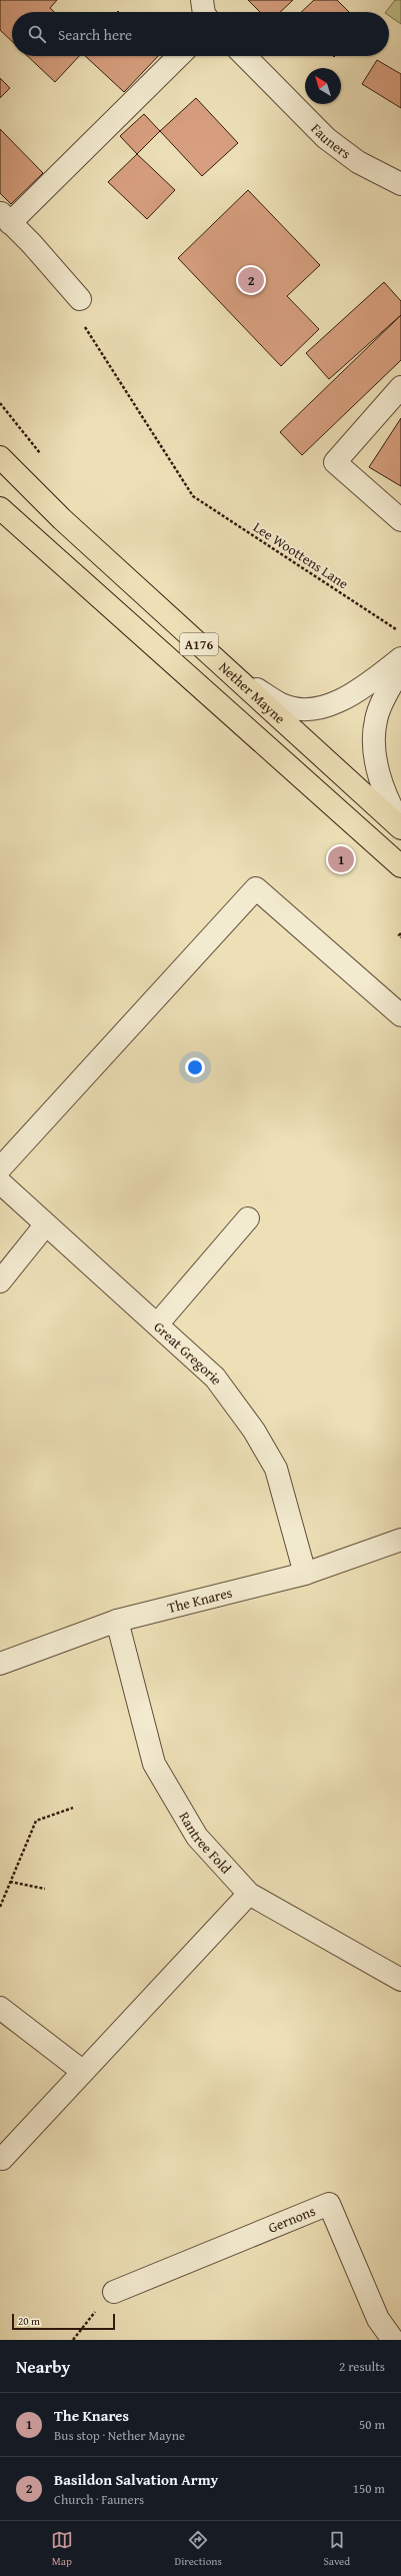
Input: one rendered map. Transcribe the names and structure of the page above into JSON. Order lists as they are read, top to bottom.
{
  "streets": {
    "main road": ["A176", "Nether Mayne"],
    "street": [
      "Fauners",
      "Great Gregorie",
      "The Knares",
      "Rantree Fold",
      "Gernons"
    ],
    "path": ["Lee Woottens Lane"]
  },
  "crossings": [
    ["Great Gregorie", "The Knares"],
    ["The Knares", "Rantree Fold"]
  ],
  "scale_bar": "20 m",
  "north": "top left",
  "page": {
    "search": "Search here",
    "pins": ["2", "1"],
    "scale": "20 m",
    "heading": ["Nearby", "2 results"],
    "list": [
      {
        "mark": "1",
        "name": "The Knares",
        "note": "Bus stop · Nether Mayne",
        "value": "50 m"
      },
      {
        "mark": "2",
        "name": "Basildon Salvation Army",
        "note": "Church · Fauners",
        "value": "150 m"
      }
    ],
    "nav": ["Map", "Directions", "Saved"]
  }
}
